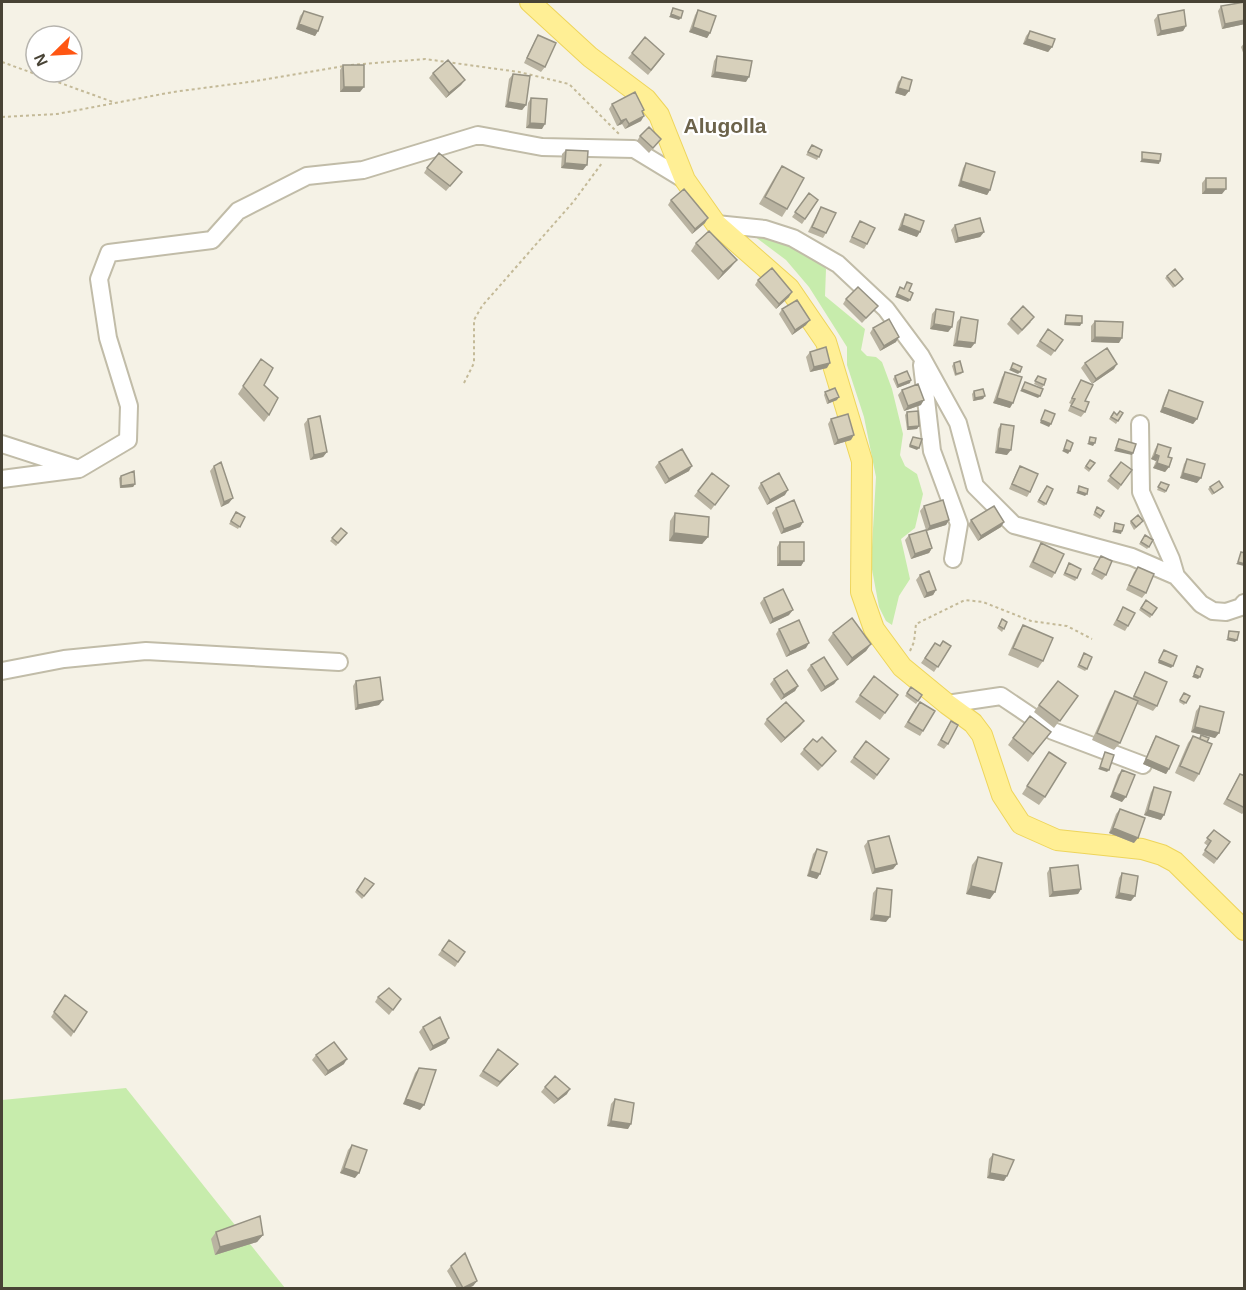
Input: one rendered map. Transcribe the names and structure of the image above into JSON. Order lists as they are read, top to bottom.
{
  "districts": ["Alugolla"],
  "north": "bottom left"
}
